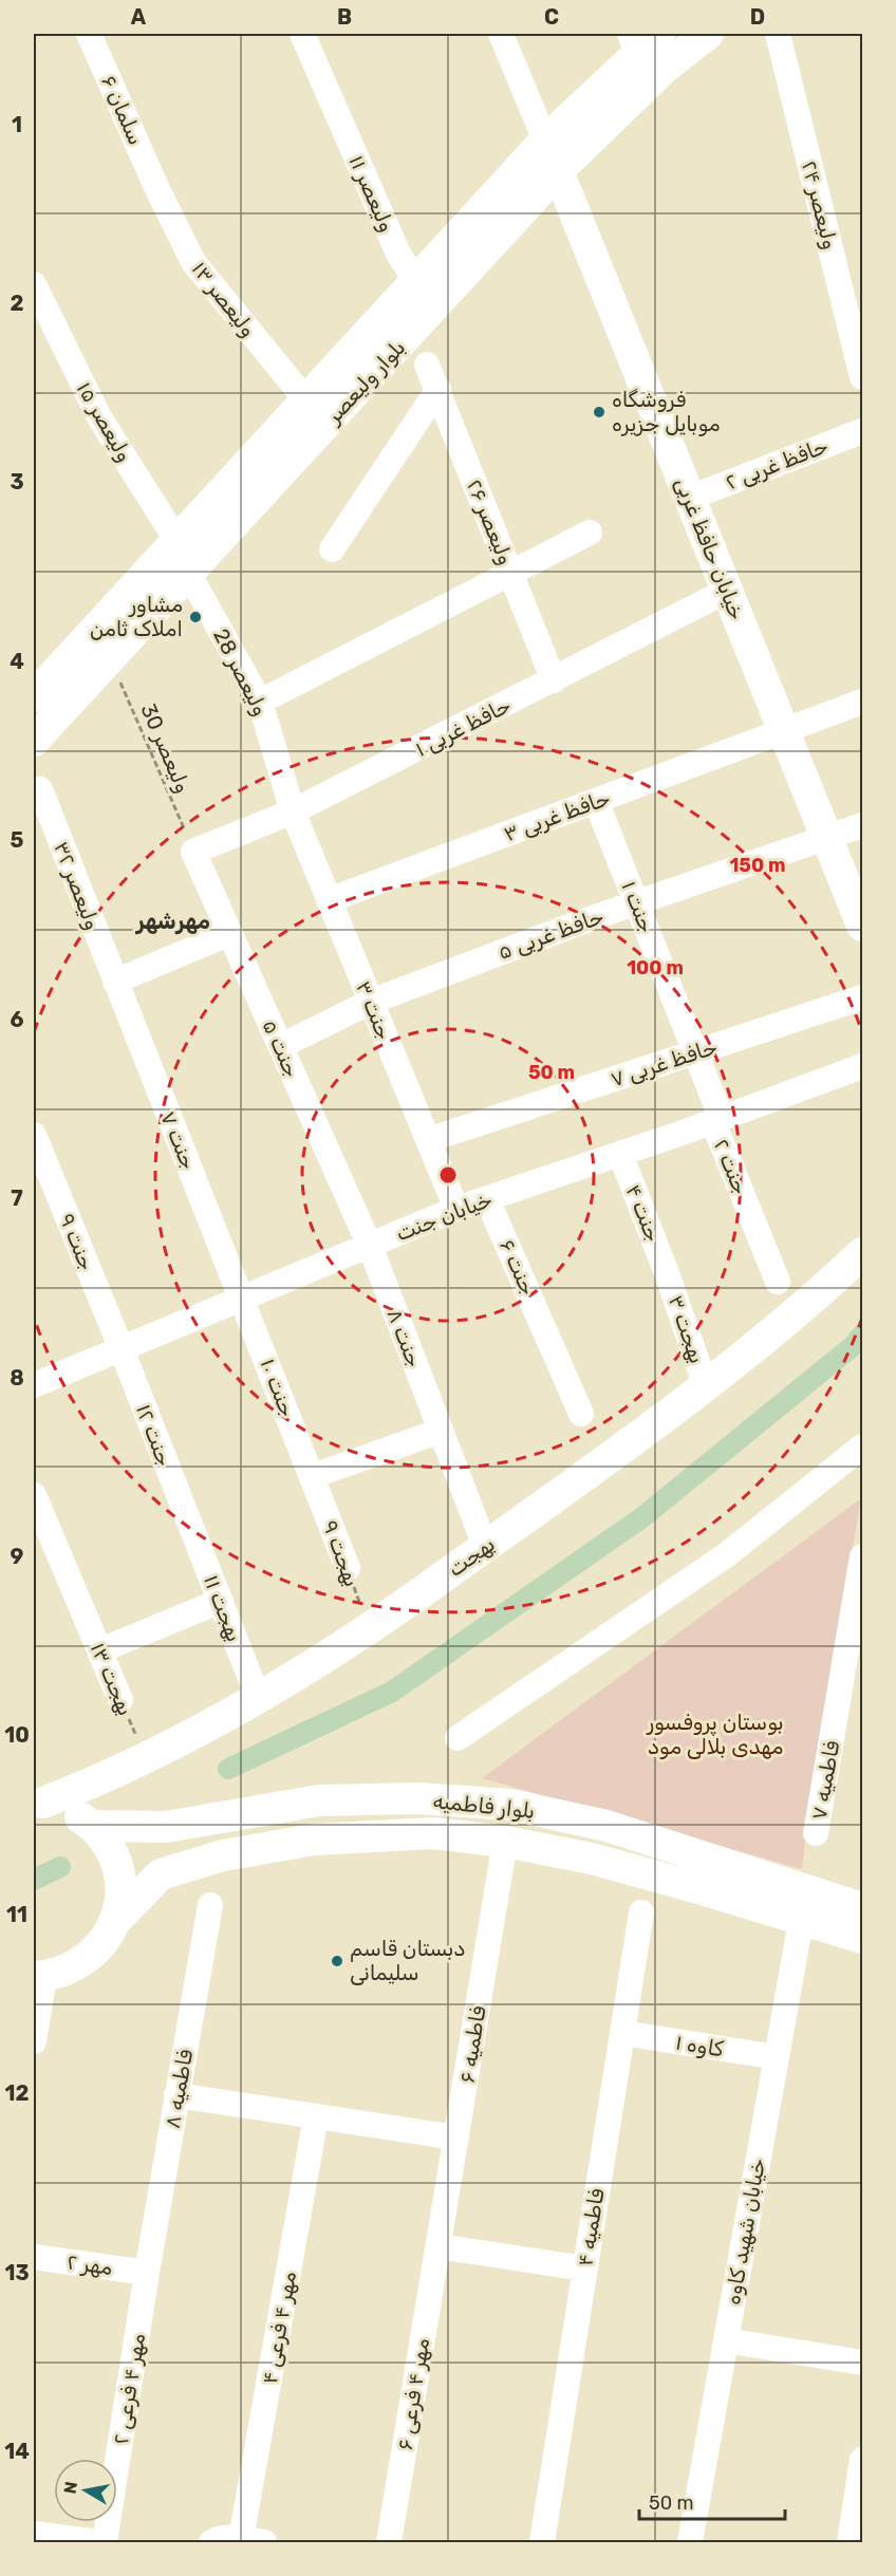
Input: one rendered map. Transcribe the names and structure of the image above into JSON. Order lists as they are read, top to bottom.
{
  "streets": {
    "main road": [
      "بلوار ولیعصر",
      "خیابان حافظ غربی",
      "بهجت",
      "بلوار فاطمیه"
    ],
    "street": [
      "سلمان ۶",
      "ولیعصر ۱۱",
      "ولیعصر ۲۴",
      "ولیعصر ۱۳",
      "ولیعصر ۱۵",
      "حافظ غربی ۲",
      "ولیعصر ۲۶",
      "ولیعصر 28",
      "حافظ غربی ۱",
      "حافظ غربی ۳",
      "ولیعصر ۳۲",
      "جنت ۱",
      "حافظ غربی ۵",
      "جنت ۳",
      "جنت ۵",
      "حافظ غربی ۷",
      "جنت ۷",
      "جنت ۲",
      "جنت ۴",
      "خیابان جنت",
      "جنت ۹",
      "جنت ۶",
      "بهجت ۳",
      "جنت ۸",
      "جنت ۱۰",
      "جنت ۱۲",
      "بهجت ۹",
      "بهجت ۱۱",
      "بهجت ۱۳",
      "فاطمیه ۷",
      "فاطمیه ۶",
      "کاوه ۱",
      "فاطمیه ۸",
      "فاطمیه ۴",
      "خیابان شهید کاوه",
      "مهر ۲",
      "مهر ۴ فرعی ۴",
      "مهر ۴ فرعی ۲",
      "مهر ۴ فرعی ۶"
    ],
    "path": ["ولیعصر 30"]
  },
  "crossings": [
    ["سلمان ۶", "ولیعصر ۱۳"],
    ["ولیعصر ۱۱", "بلوار ولیعصر"],
    ["ولیعصر ۱۳", "بلوار ولیعصر"],
    ["بلوار ولیعصر", "ولیعصر ۱۵"],
    ["بلوار ولیعصر", "خیابان حافظ غربی"],
    ["بلوار ولیعصر", "ولیعصر 28"],
    ["بلوار ولیعصر", "ولیعصر 30"],
    ["حافظ غربی ۲", "خیابان حافظ غربی"],
    ["ولیعصر ۲۶", "حافظ غربی ۱"],
    ["خیابان حافظ غربی", "حافظ غربی ۱"],
    ["خیابان حافظ غربی", "حافظ غربی ۳"],
    ["خیابان حافظ غربی", "حافظ غربی ۵"],
    ["ولیعصر 28", "حافظ غربی ۱"],
    ["ولیعصر 28", "جنت ۳"],
    ["حافظ غربی ۱", "ولیعصر 30"],
    ["حافظ غربی ۱", "جنت ۳"],
    ["حافظ غربی ۱", "جنت ۵"],
    ["ولیعصر 30", "جنت ۵"],
    ["حافظ غربی ۳", "جنت ۱"],
    ["حافظ غربی ۳", "جنت ۳"],
    ["ولیعصر ۳۲", "جنت ۷"],
    ["جنت ۱", "حافظ غربی ۵"],
    ["جنت ۱", "حافظ غربی ۷"],
    ["جنت ۱", "جنت ۲"],
    ["جنت ۱", "خیابان جنت"],
    ["حافظ غربی ۵", "جنت ۳"],
    ["حافظ غربی ۵", "جنت ۵"],
    ["جنت ۳", "حافظ غربی ۷"],
    ["جنت ۳", "خیابان جنت"],
    ["جنت ۵", "خیابان جنت"],
    ["جنت ۵", "جنت ۸"],
    ["جنت ۷", "خیابان جنت"],
    ["جنت ۷", "جنت ۱۰"],
    ["جنت ۲", "خیابان جنت"],
    ["جنت ۴", "خیابان جنت"],
    ["جنت ۴", "بهجت ۳"],
    ["خیابان جنت", "جنت ۹"],
    ["خیابان جنت", "جنت ۶"],
    ["خیابان جنت", "جنت ۸"],
    ["خیابان جنت", "جنت ۱۰"],
    ["خیابان جنت", "جنت ۱۲"],
    ["جنت ۹", "جنت ۱۲"],
    ["بهجت ۳", "بهجت"],
    ["جنت ۸", "بهجت"],
    ["جنت ۱۰", "بهجت ۹"],
    ["جنت ۱۲", "بهجت ۱۱"],
    ["بهجت ۹", "بهجت"],
    ["بهجت", "بهجت ۱۱"],
    ["بهجت", "بهجت ۱۳"],
    ["بلوار فاطمیه", "فاطمیه ۶"],
    ["بلوار فاطمیه", "خیابان شهید کاوه"],
    ["فاطمیه ۶", "مهر ۴ فرعی ۶"],
    ["کاوه ۱", "فاطمیه ۴"],
    ["کاوه ۱", "خیابان شهید کاوه"],
    ["فاطمیه ۸", "مهر ۲"],
    ["فاطمیه ۸", "مهر ۴ فرعی ۲"],
    ["مهر ۲", "مهر ۴ فرعی ۲"]
  ],
  "districts": ["مهرشهر"],
  "parks": ["بوستان پروفسور مهدی بلالی مود"],
  "places": ["فروشگاه موبایل جزیره", "مشاور املاک ثامن", "دبستان قاسم سلیمانی"],
  "scale_bar": "50 m",
  "north": "left",
  "grid": {
    "columns": [
      "A",
      "B",
      "C",
      "D"
    ],
    "rows": [
      "1",
      "2",
      "3",
      "4",
      "5",
      "6",
      "7",
      "8",
      "9",
      "10",
      "11",
      "12",
      "13",
      "14"
    ]
  },
  "rings": ["150 m", "100 m", "50 m"]
}
